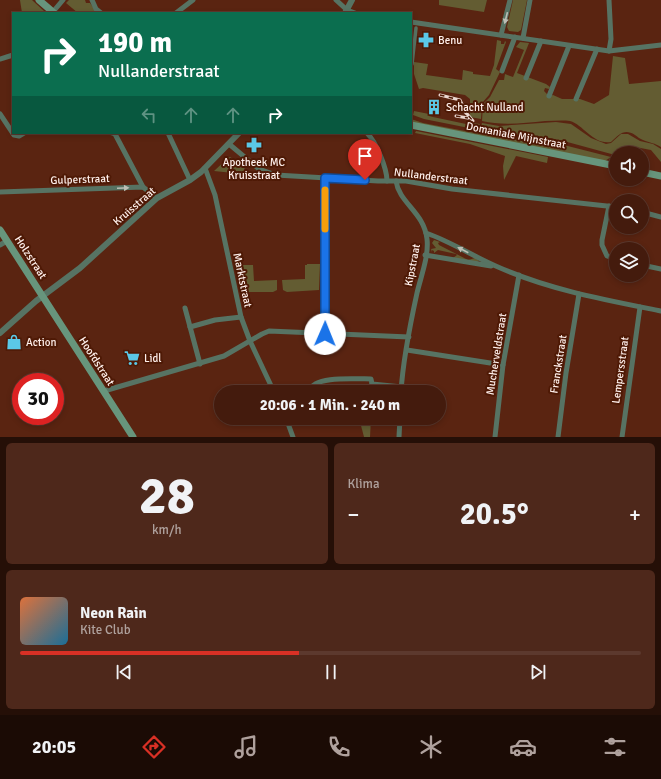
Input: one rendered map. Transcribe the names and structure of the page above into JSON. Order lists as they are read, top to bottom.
{
  "streets": {
    "main road": ["Domaniale Mijnstraat", "Holzstraat", "Hoofdstraat"],
    "street": [
      "Nullanderstraat",
      "Gulperstraat",
      "Kruisstraat",
      "Kipstraat",
      "Marktstraat",
      "Mucherveldstraat",
      "Franckstraat",
      "Lempersstraat"
    ]
  },
  "crossings": [
    ["Nullanderstraat", "Kruisstraat"],
    ["Nullanderstraat", "Kipstraat"],
    ["Kruisstraat", "Holzstraat"],
    ["Kruisstraat", "Marktstraat"],
    ["Kruisstraat", "Hoofdstraat"],
    ["Holzstraat", "Hoofdstraat"]
  ],
  "one_way": ["Gulperstraat"],
  "places": {
    "pharmacy": ["Benu", "Apotheek MC Kruisstraat"],
    "building": ["Schacht Nulland"],
    "shop": ["Action"],
    "supermarket": ["Lidl"]
  },
  "page": {
    "turn": ["190 m", "Nullanderstraat"],
    "limit": "30",
    "trip": "20:06 · 1 Min. · 240 m",
    "tile": [
      ["28", "km/h"],
      "Klima"
    ],
    "heat": ["−", "20.5°", "+"],
    "song": ["Neon Rain", "Kite Club"],
    "tabs": "20:05"
  }
}
